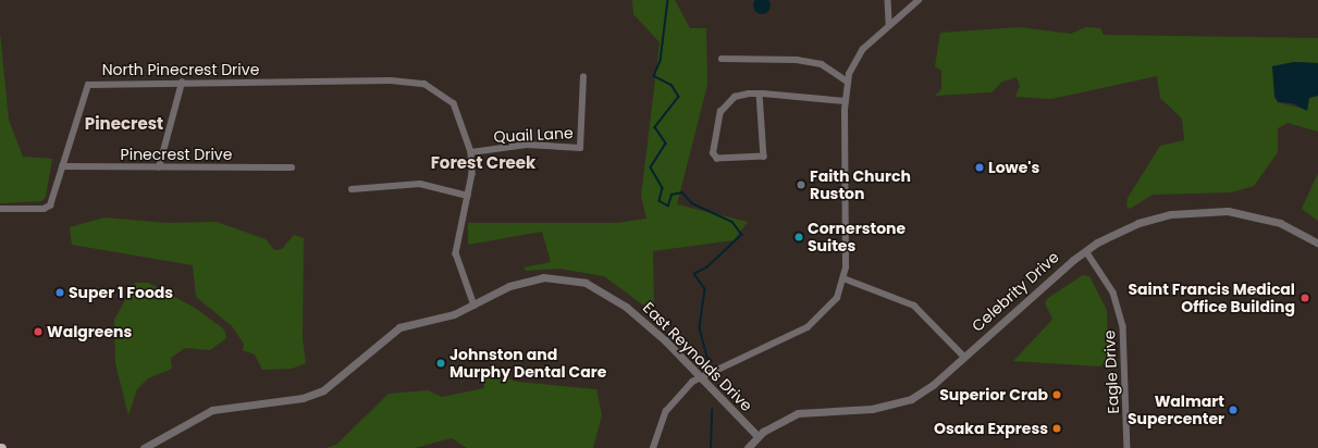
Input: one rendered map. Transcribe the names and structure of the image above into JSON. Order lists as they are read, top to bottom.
{
  "streets": {
    "street": [
      "North Pinecrest Drive",
      "Quail Lane",
      "Pinecrest Drive",
      "Celebrity Drive",
      "East Reynolds Drive",
      "Eagle Drive"
    ]
  },
  "crossings": [
    ["North Pinecrest Drive", "Quail Lane"],
    ["North Pinecrest Drive", "Pinecrest Drive"],
    ["North Pinecrest Drive", "East Reynolds Drive"],
    ["Celebrity Drive", "East Reynolds Drive"],
    ["Celebrity Drive", "Eagle Drive"]
  ],
  "districts": ["Pinecrest", "Forest Creek"],
  "places": [
    "Lowe's",
    "Faith Church Ruston",
    "Cornerstone Suites",
    "Super 1 Foods",
    "Saint Francis Medical Office Building",
    "Walgreens",
    "Johnston and Murphy Dental Care",
    "Superior Crab",
    "Walmart Supercenter",
    "Osaka Express"
  ]
}
